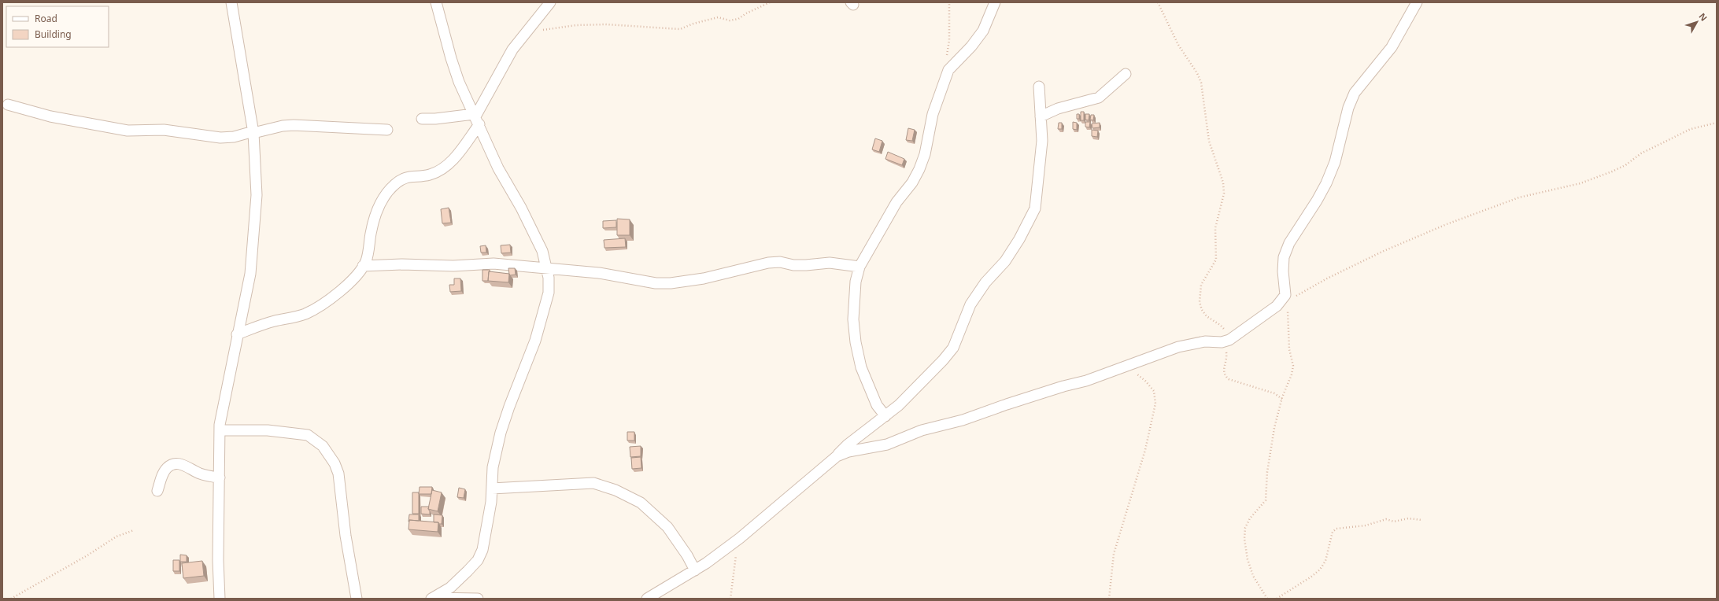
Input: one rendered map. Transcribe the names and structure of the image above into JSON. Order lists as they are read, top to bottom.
{
  "legend": ["Road", "Building"],
  "north": "top right"
}
